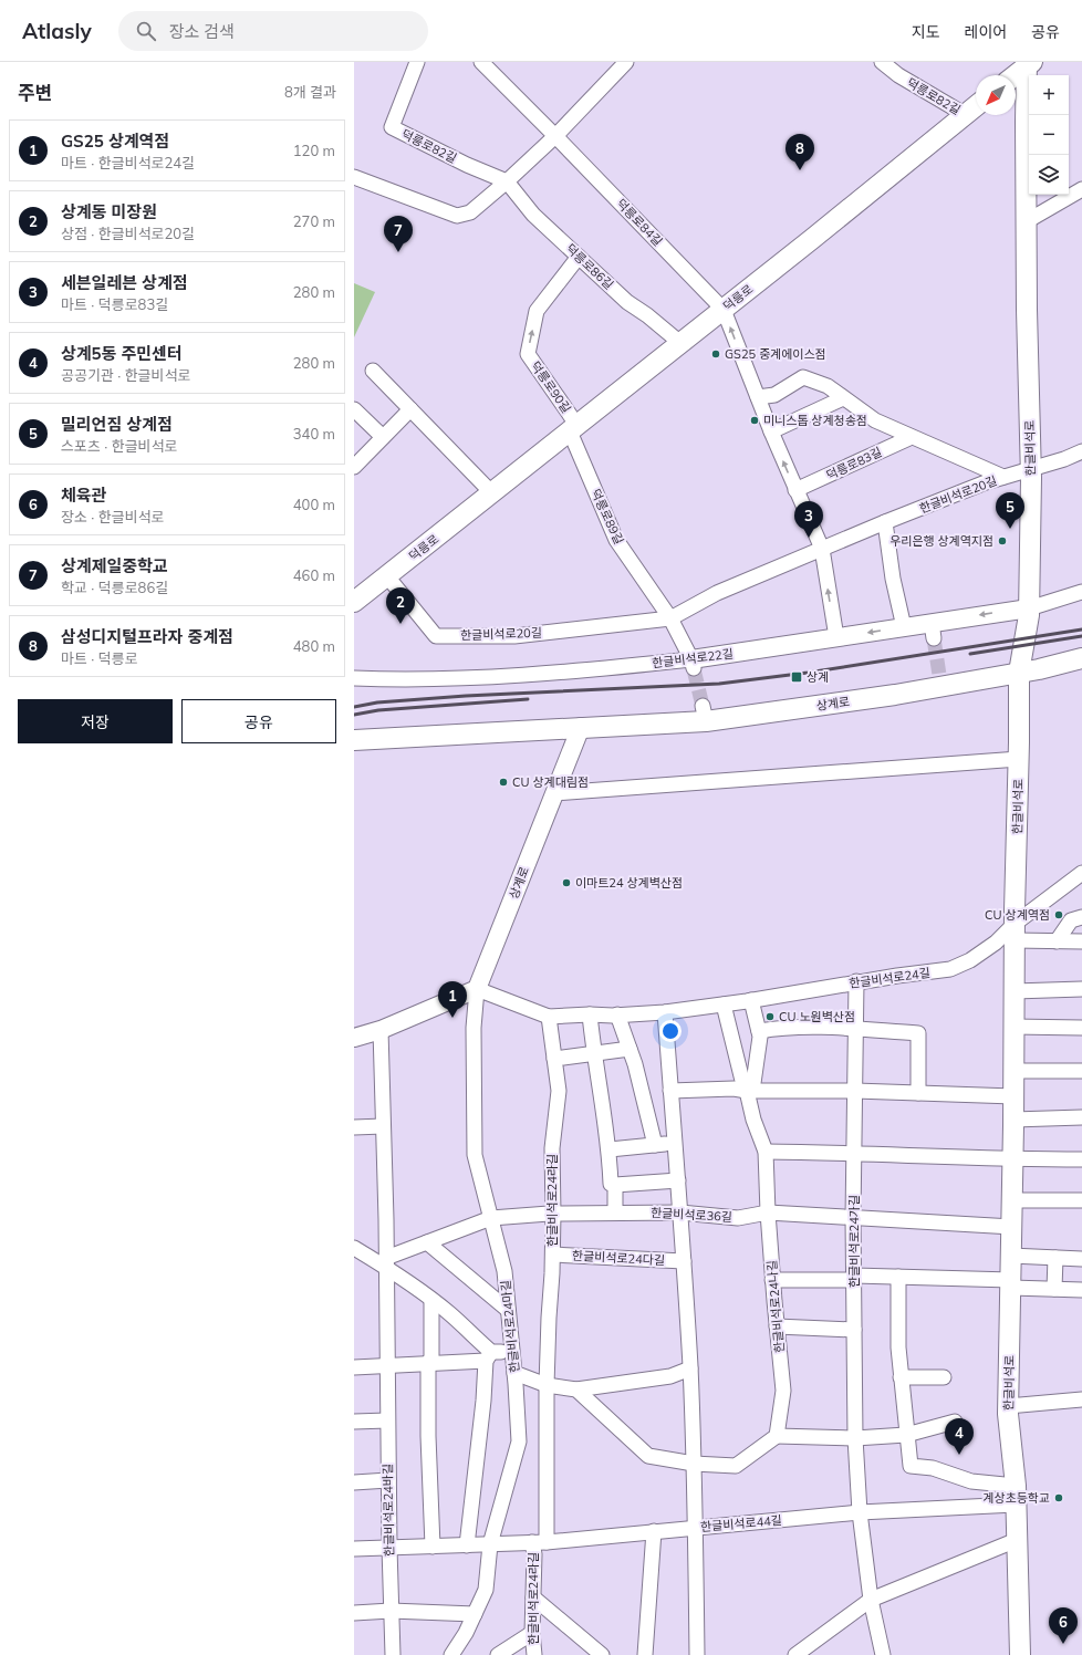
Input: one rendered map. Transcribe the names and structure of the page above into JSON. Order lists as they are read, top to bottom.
{
  "streets": {
    "main road": ["덕릉로", "한글비석로", "상계로"],
    "street": [
      "덕릉로82길",
      "덕릉로84길",
      "덕릉로86길",
      "덕릉로90길",
      "덕릉로83길",
      "한글비석로20길",
      "덕릉로89길",
      "한글비석로22길",
      "한글비석로24길",
      "한글비석로24라길",
      "한글비석로36길",
      "한글비석로24가길",
      "한글비석로24다길",
      "한글비석로24나길",
      "한글비석로24마길",
      "한글비석로24바길",
      "한글비석로44길"
    ]
  },
  "crossings": [
    ["덕릉로82길", "덕릉로86길"],
    ["덕릉로82길", "덕릉로"],
    ["덕릉로84길", "덕릉로"],
    ["덕릉로86길", "덕릉로"],
    ["덕릉로86길", "덕릉로90길"],
    ["덕릉로", "덕릉로90길"],
    ["덕릉로", "한글비석로20길"],
    ["덕릉로", "덕릉로89길"],
    ["덕릉로90길", "덕릉로89길"],
    ["한글비석로", "한글비석로20길"],
    ["한글비석로", "한글비석로22길"],
    ["한글비석로", "상계로"],
    ["한글비석로", "한글비석로24길"],
    ["한글비석로", "한글비석로36길"],
    ["한글비석로", "한글비석로44길"],
    ["한글비석로20길", "덕릉로89길"],
    ["상계로", "한글비석로24길"],
    ["상계로", "한글비석로24마길"],
    ["한글비석로24길", "한글비석로24라길"],
    ["한글비석로24길", "한글비석로24가길"],
    ["한글비석로24길", "한글비석로24다길"],
    ["한글비석로24길", "한글비석로24나길"],
    ["한글비석로24길", "한글비석로24마길"],
    ["한글비석로24라길", "한글비석로36길"],
    ["한글비석로24라길", "한글비석로24다길"],
    ["한글비석로24라길", "한글비석로44길"],
    ["한글비석로36길", "한글비석로24가길"],
    ["한글비석로36길", "한글비석로24다길"],
    ["한글비석로36길", "한글비석로24나길"],
    ["한글비석로36길", "한글비석로24마길"],
    ["한글비석로36길", "한글비석로24바길"],
    ["한글비석로24가길", "한글비석로44길"],
    ["한글비석로24다길", "한글비석로44길"],
    ["한글비석로24마길", "한글비석로44길"],
    ["한글비석로24바길", "한글비석로44길"]
  ],
  "one_way": ["덕릉로90길"],
  "places": {
    "other": [
      "GS25 중계에이스점",
      "미니스톱 상계청송점",
      "우리은행 상계역지점",
      "CU 상계대림점",
      "이마트24 상계벽산점",
      "CU 상계역점",
      "CU 노원벽산점",
      "계상초등학교"
    ],
    "transit": ["상계"]
  },
  "north": "bottom left",
  "page": {
    "header": "Atlasly",
    "search": "장소 검색",
    "nav": ["지도", "레이어", "공유"],
    "heading": ["주변", "8개 결과"],
    "map_buttons": ["+", "−"],
    "list": [
      {
        "mark": "1",
        "name": "GS25 상계역점",
        "note": "마트 · 한글비석로24길",
        "value": "120 m"
      },
      {
        "mark": "2",
        "name": "상계동 미장원",
        "note": "상점 · 한글비석로20길",
        "value": "270 m"
      },
      {
        "mark": "3",
        "name": "세븐일레븐 상계점",
        "note": "마트 · 덕릉로83길",
        "value": "280 m"
      },
      {
        "mark": "4",
        "name": "상계5동 주민센터",
        "note": "공공기관 · 한글비석로",
        "value": "280 m"
      },
      {
        "mark": "5",
        "name": "밀리언짐 상계점",
        "note": "스포츠 · 한글비석로",
        "value": "340 m"
      },
      {
        "mark": "6",
        "name": "체육관",
        "note": "장소 · 한글비석로",
        "value": "400 m"
      },
      {
        "mark": "7",
        "name": "상계제일중학교",
        "note": "학교 · 덕릉로86길",
        "value": "460 m"
      },
      {
        "mark": "8",
        "name": "삼성디지털프라자 중계점",
        "note": "마트 · 덕릉로",
        "value": "480 m"
      }
    ],
    "pins": [
      "8",
      "7",
      "5",
      "3",
      "2",
      "1",
      "4",
      "6"
    ],
    "buttons": ["저장", "공유"]
  }
}
